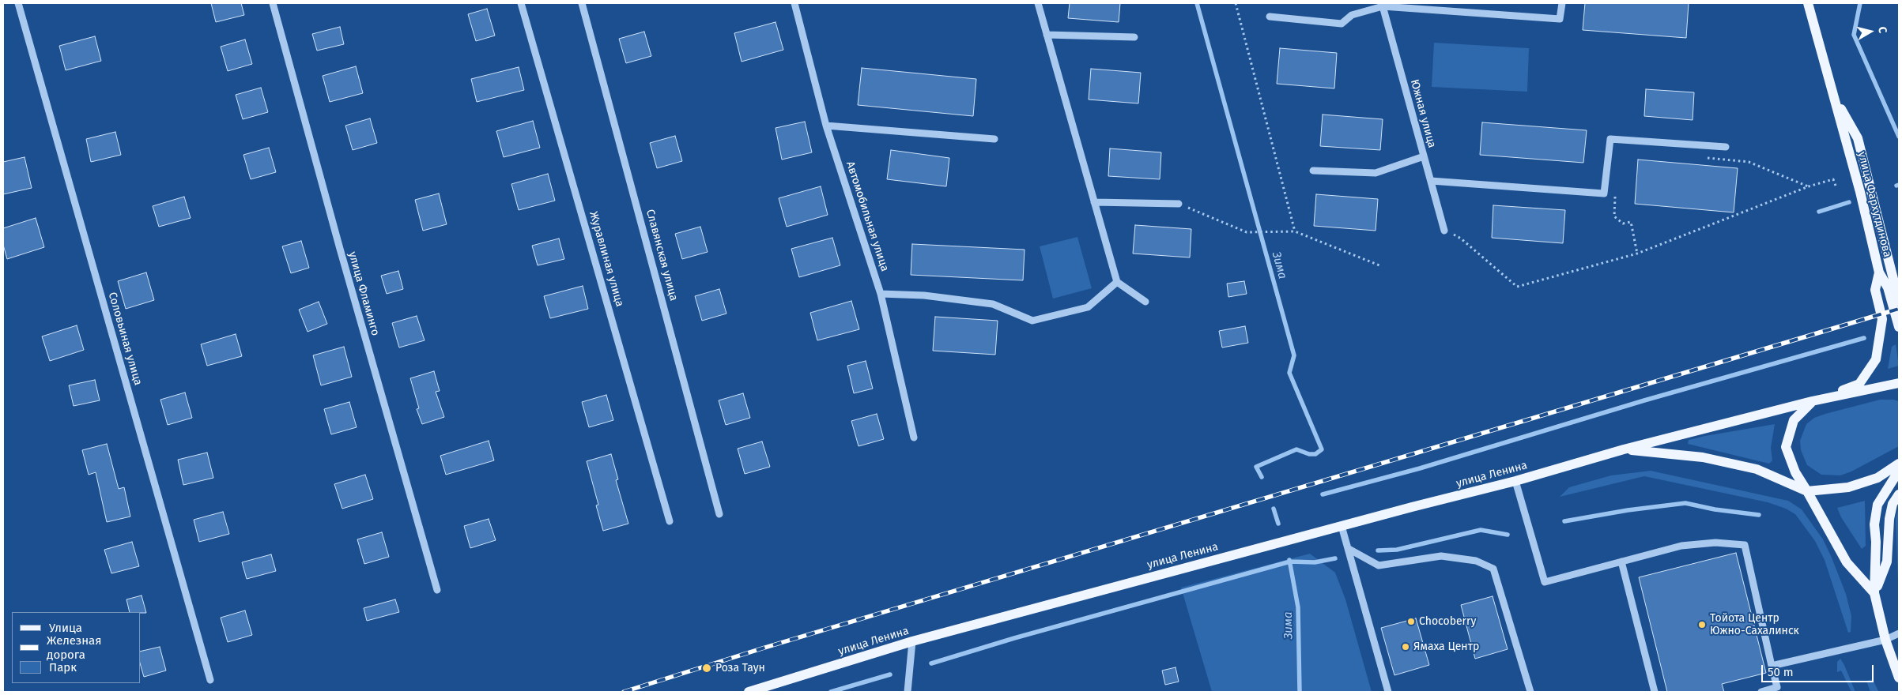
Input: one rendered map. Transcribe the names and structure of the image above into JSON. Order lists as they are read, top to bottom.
{
  "streets": {
    "main road": ["улица Фархутдинова", "улица Ленина"],
    "street": [
      "Южная улица",
      "Автомобильная улица",
      "Славянская улица",
      "Журавлиная улица",
      "улица Фламинго",
      "Соловьиная улица"
    ]
  },
  "crossings": [
    ["улица Фархутдинова", "улица Ленина"]
  ],
  "water": ["Зима"],
  "places": [
    "Chocoberry",
    "Тойота Центр Южно-Сахалинск",
    "Ямаха Центр",
    "Роза Таун"
  ],
  "legend": ["Улица", "Железная дорога", "Парк"],
  "scale_bar": "50 m",
  "north": "right"
}
